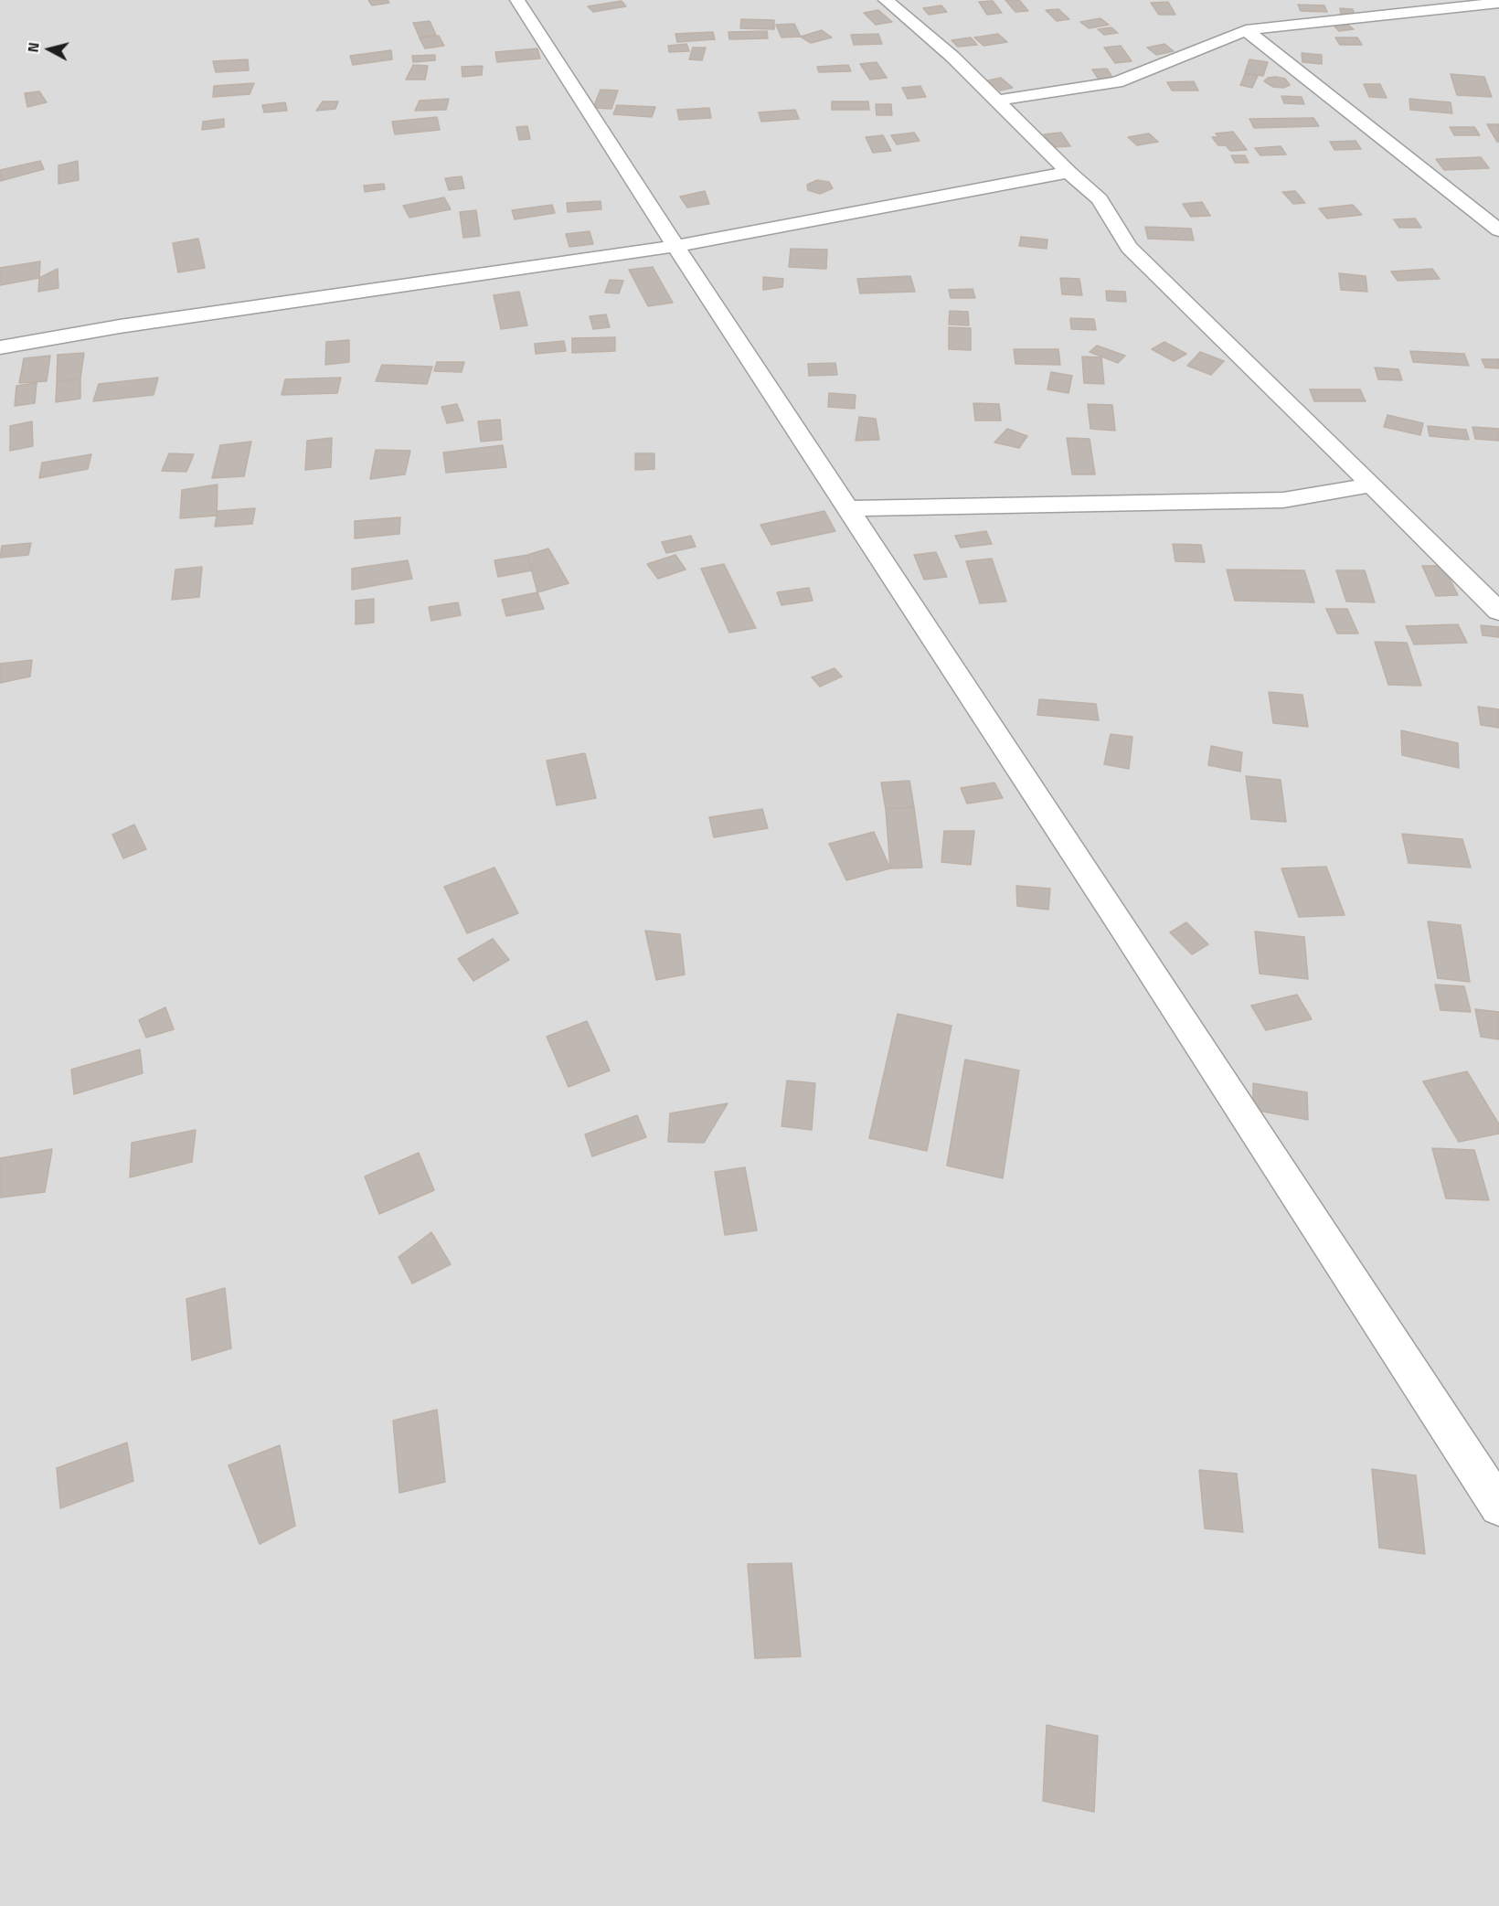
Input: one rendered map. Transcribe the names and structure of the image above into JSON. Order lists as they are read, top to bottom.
{
  "north": "left"
}
